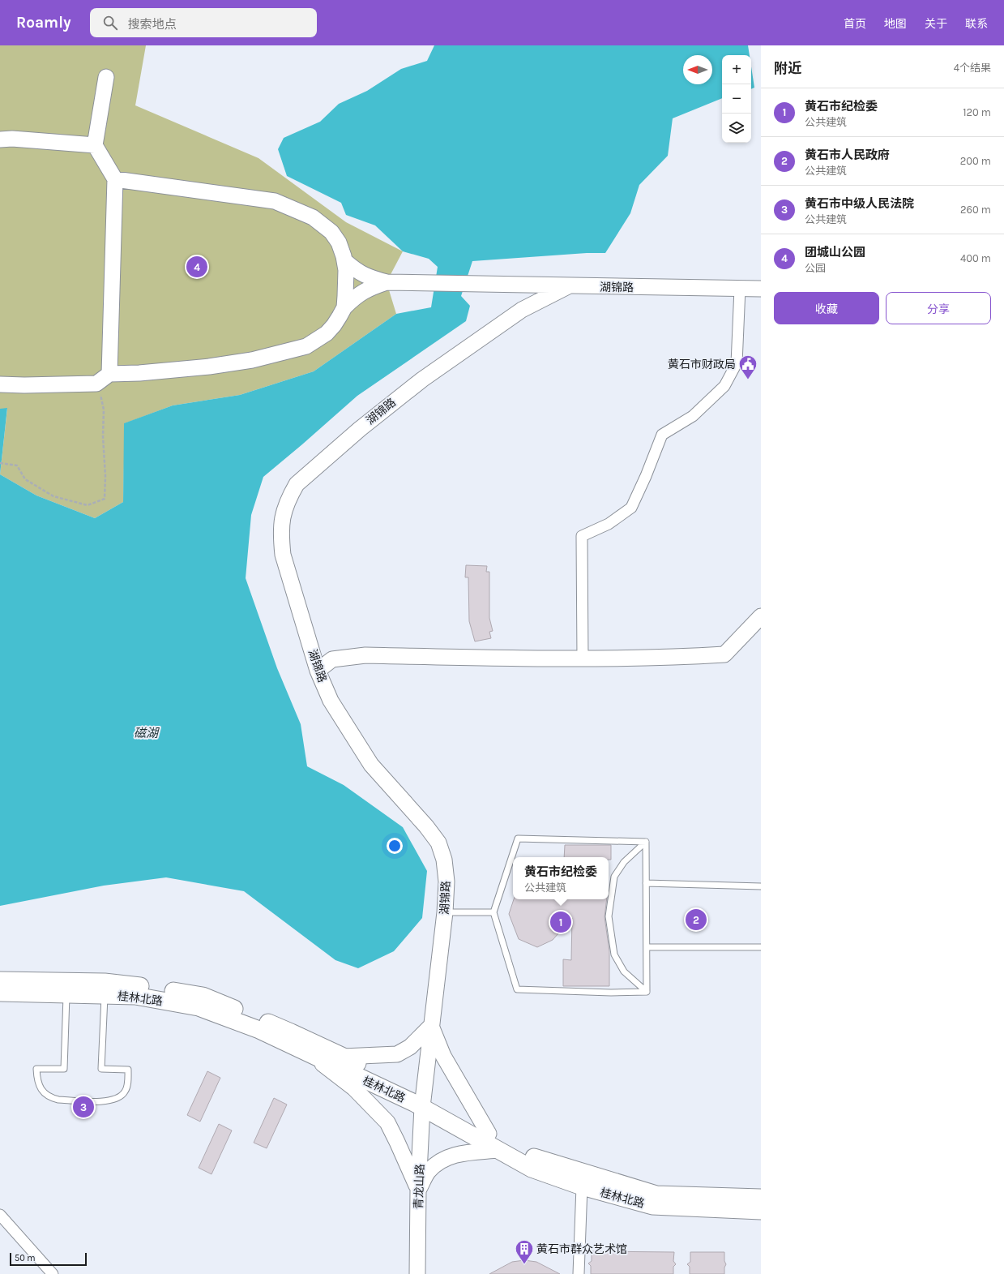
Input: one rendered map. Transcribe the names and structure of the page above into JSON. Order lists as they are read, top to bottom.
{
  "streets": {
    "main road": ["桂林北路"],
    "street": ["湖锦路", "青龙山路"]
  },
  "crossings": [
    ["湖锦路", "桂林北路"],
    ["湖锦路", "青龙山路"],
    ["桂林北路", "青龙山路"]
  ],
  "water": ["磁湖"],
  "places": {
    "public building": ["黄石市财政局"],
    "building": ["黄石市群众艺术馆"]
  },
  "scale_bar": "50 m",
  "north": "left",
  "page": {
    "header": "Roamly",
    "search": "搜索地点",
    "nav": [
      "首页",
      "地图",
      "关于",
      "联系"
    ],
    "heading": ["附近", "4个结果"],
    "map_buttons": ["+", "−"],
    "list": [
      {
        "mark": "1",
        "name": "黄石市纪检委",
        "note": "公共建筑",
        "value": "120 m"
      },
      {
        "mark": "2",
        "name": "黄石市人民政府",
        "note": "公共建筑",
        "value": "200 m"
      },
      {
        "mark": "3",
        "name": "黄石市中级人民法院",
        "note": "公共建筑",
        "value": "260 m"
      },
      {
        "mark": "4",
        "name": "团城山公园",
        "note": "公园",
        "value": "400 m"
      }
    ],
    "pins": [
      "4",
      "2",
      "1",
      "3"
    ],
    "buttons": ["收藏", "分享"],
    "popup": ["黄石市纪检委", "公共建筑"],
    "scale": "50 m"
  }
}
